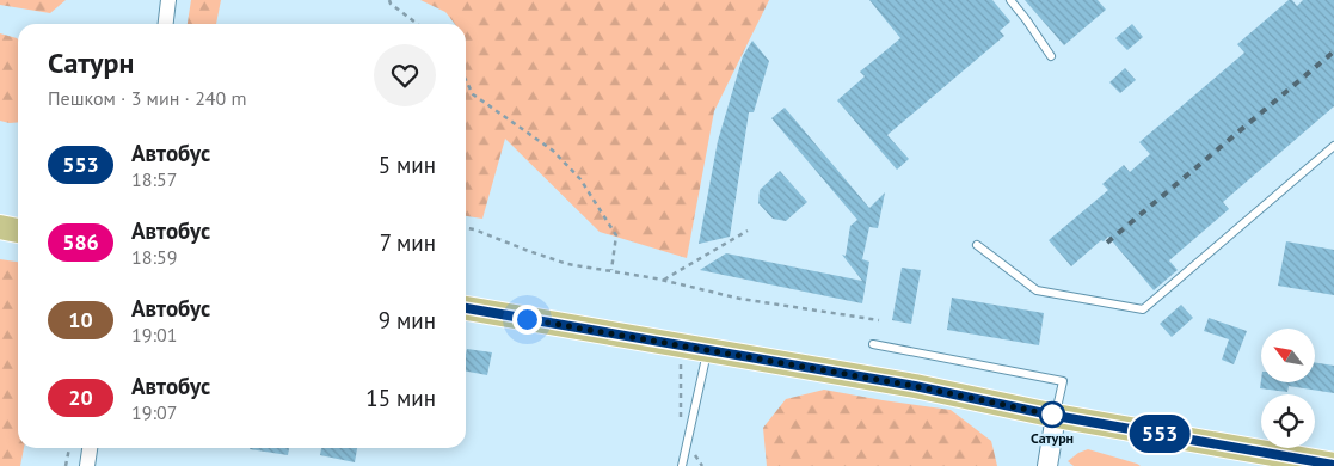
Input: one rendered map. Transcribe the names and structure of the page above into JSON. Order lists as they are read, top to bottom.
{
  "places": ["Сатурн"],
  "lines": ["bus line 553"],
  "north": "top left",
  "page": {
    "on_map": "553",
    "heading": ["Сатурн", "Пешком · 3 мин · 240 m"],
    "list": [
      {
        "mark": "553",
        "name": "Автобус",
        "note": "18:57",
        "value": "5 мин"
      },
      {
        "mark": "586",
        "name": "Автобус",
        "note": "18:59",
        "value": "7 мин"
      },
      {
        "mark": "10",
        "name": "Автобус",
        "note": "19:01",
        "value": "9 мин"
      },
      {
        "mark": "20",
        "name": "Автобус",
        "note": "19:07",
        "value": "15 мин"
      }
    ]
  }
}
